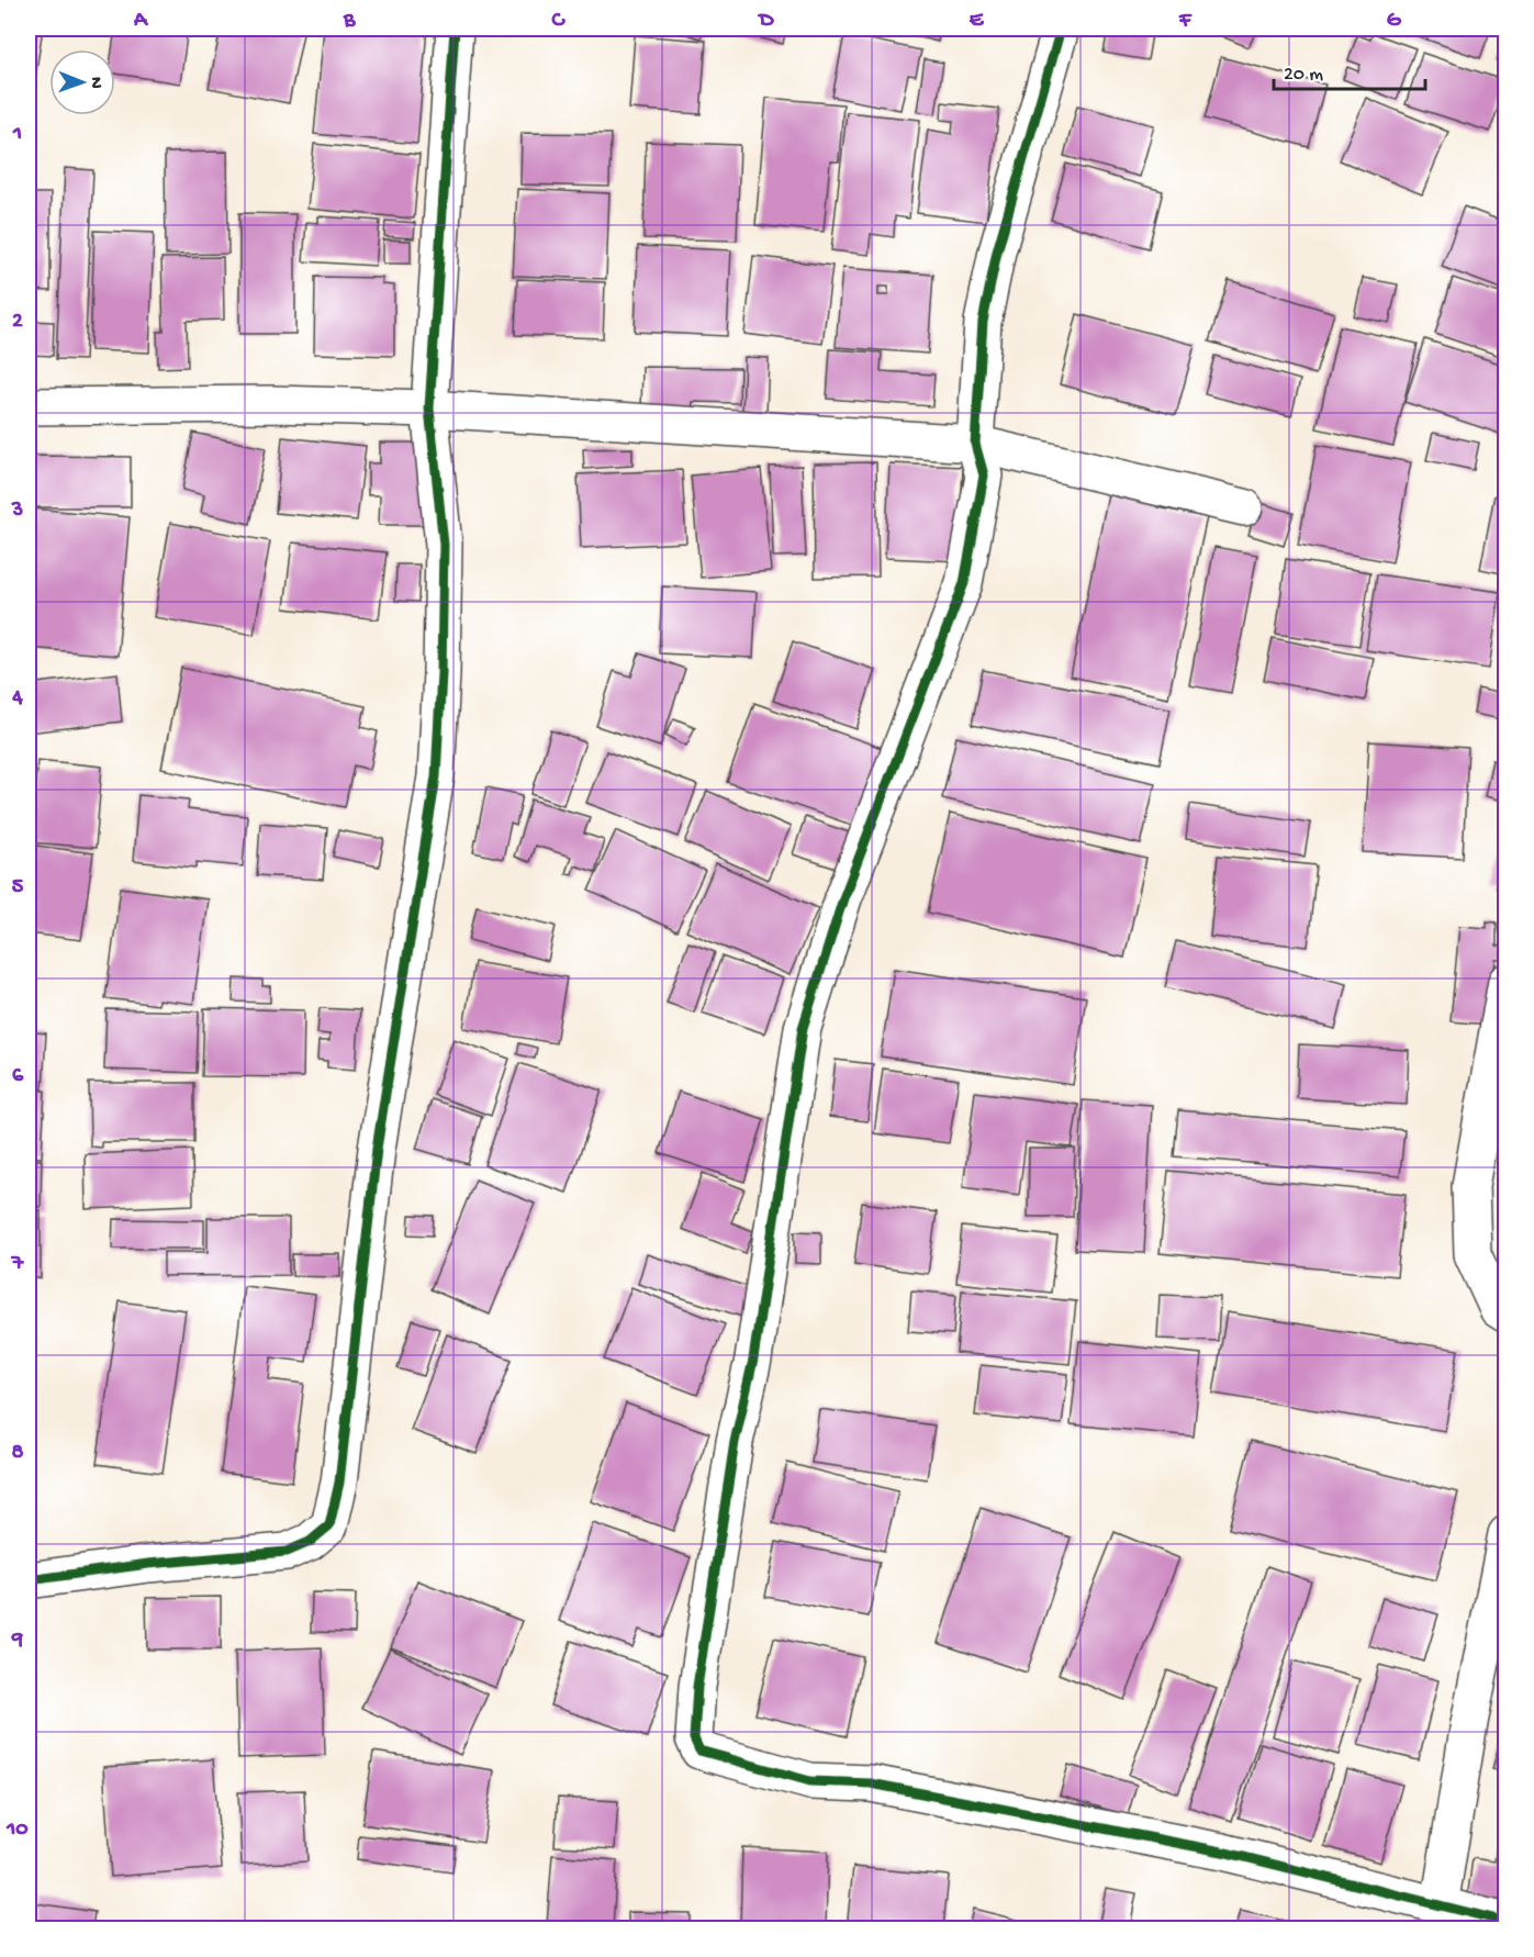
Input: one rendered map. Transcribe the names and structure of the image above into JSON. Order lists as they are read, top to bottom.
{
  "scale_bar": "20 m",
  "north": "right",
  "grid": {
    "columns": [
      "A",
      "B",
      "C",
      "D",
      "E",
      "F",
      "G"
    ],
    "rows": [
      "1",
      "2",
      "3",
      "4",
      "5",
      "6",
      "7",
      "8",
      "9",
      "10"
    ]
  }
}
